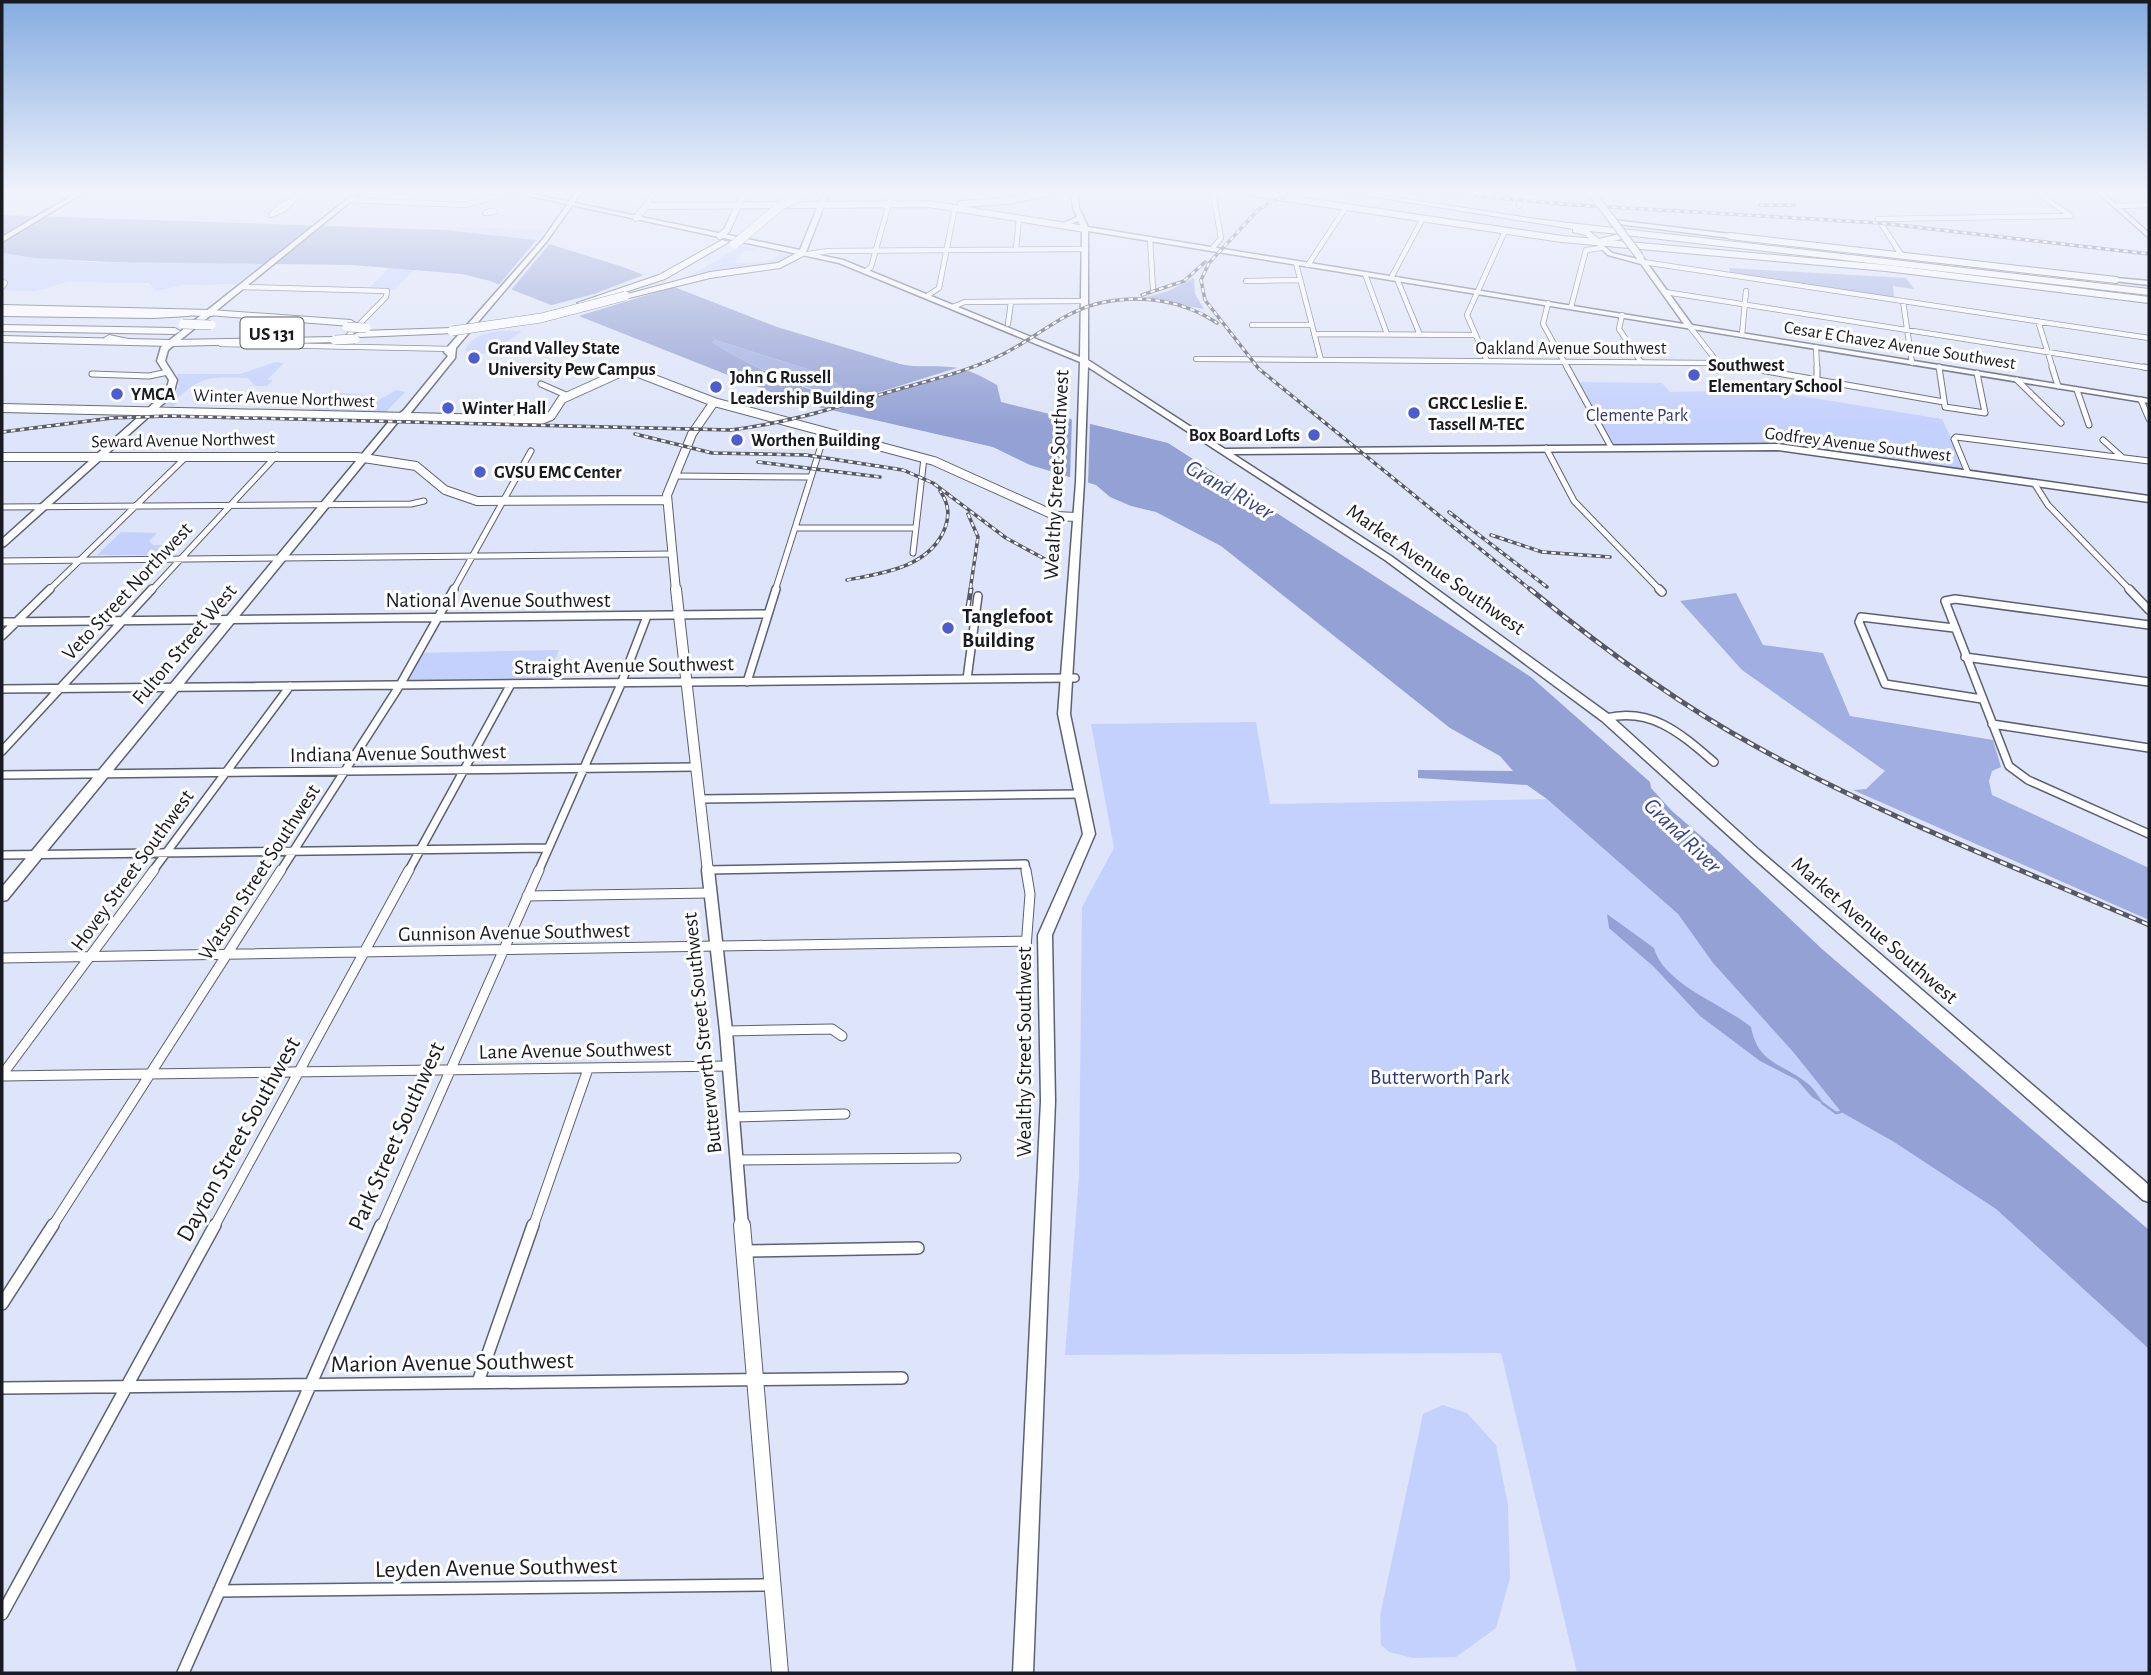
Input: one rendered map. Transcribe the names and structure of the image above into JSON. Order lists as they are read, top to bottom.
{
  "streets": {
    "highway": ["US 131"],
    "main road": [
      "Cesar E Chavez Avenue Southwest",
      "Godfrey Avenue Southwest",
      "Wealthy Street Southwest",
      "Market Avenue Southwest",
      "Fulton Street West"
    ],
    "street": [
      "Oakland Avenue Southwest",
      "Winter Avenue Northwest",
      "Seward Avenue Northwest",
      "Veto Street Northwest",
      "National Avenue Southwest",
      "Straight Avenue Southwest",
      "Indiana Avenue Southwest",
      "Hovey Street Southwest",
      "Watson Street Southwest",
      "Gunnison Avenue Southwest",
      "Butterworth Street Southwest",
      "Lane Avenue Southwest",
      "Park Street Southwest",
      "Dayton Street Southwest",
      "Marion Avenue Southwest",
      "Leyden Avenue Southwest"
    ]
  },
  "crossings": [
    ["Cesar E Chavez Avenue Southwest", "Oakland Avenue Southwest"],
    ["Winter Avenue Northwest", "Fulton Street West"],
    ["Seward Avenue Northwest", "Veto Street Northwest"],
    ["Seward Avenue Northwest", "Fulton Street West"],
    ["Seward Avenue Northwest", "Watson Street Southwest"],
    ["Seward Avenue Northwest", "Butterworth Street Southwest"],
    ["Godfrey Avenue Southwest", "Market Avenue Southwest"],
    ["Wealthy Street Southwest", "Market Avenue Southwest"],
    ["Wealthy Street Southwest", "Straight Avenue Southwest"],
    ["Veto Street Northwest", "National Avenue Southwest"],
    ["Veto Street Northwest", "Straight Avenue Southwest"],
    ["National Avenue Southwest", "Fulton Street West"],
    ["National Avenue Southwest", "Watson Street Southwest"],
    ["National Avenue Southwest", "Butterworth Street Southwest"],
    ["National Avenue Southwest", "Park Street Southwest"],
    ["Fulton Street West", "Straight Avenue Southwest"],
    ["Fulton Street West", "Indiana Avenue Southwest"],
    ["Straight Avenue Southwest", "Hovey Street Southwest"],
    ["Straight Avenue Southwest", "Watson Street Southwest"],
    ["Straight Avenue Southwest", "Butterworth Street Southwest"],
    ["Straight Avenue Southwest", "Park Street Southwest"],
    ["Straight Avenue Southwest", "Dayton Street Southwest"],
    ["Indiana Avenue Southwest", "Hovey Street Southwest"],
    ["Indiana Avenue Southwest", "Watson Street Southwest"],
    ["Indiana Avenue Southwest", "Butterworth Street Southwest"],
    ["Indiana Avenue Southwest", "Park Street Southwest"],
    ["Indiana Avenue Southwest", "Dayton Street Southwest"],
    ["Hovey Street Southwest", "Gunnison Avenue Southwest"],
    ["Hovey Street Southwest", "Lane Avenue Southwest"],
    ["Watson Street Southwest", "Gunnison Avenue Southwest"],
    ["Watson Street Southwest", "Lane Avenue Southwest"],
    ["Gunnison Avenue Southwest", "Butterworth Street Southwest"],
    ["Gunnison Avenue Southwest", "Park Street Southwest"],
    ["Gunnison Avenue Southwest", "Dayton Street Southwest"],
    ["Butterworth Street Southwest", "Lane Avenue Southwest"],
    ["Butterworth Street Southwest", "Marion Avenue Southwest"],
    ["Butterworth Street Southwest", "Leyden Avenue Southwest"],
    ["Lane Avenue Southwest", "Park Street Southwest"],
    ["Lane Avenue Southwest", "Dayton Street Southwest"],
    ["Park Street Southwest", "Marion Avenue Southwest"],
    ["Park Street Southwest", "Leyden Avenue Southwest"],
    ["Dayton Street Southwest", "Marion Avenue Southwest"]
  ],
  "water": ["Grand River"],
  "parks": ["Clemente Park", "Butterworth Park"],
  "places": [
    "Grand Valley State University Pew Campus",
    "Southwest Elementary School",
    "John G Russell Leadership Building",
    "YMCA",
    "Winter Hall",
    "GRCC Leslie E. Tassell M-TEC",
    "Box Board Lofts",
    "Worthen Building",
    "GVSU EMC Center",
    "Tanglefoot Building"
  ]
}
